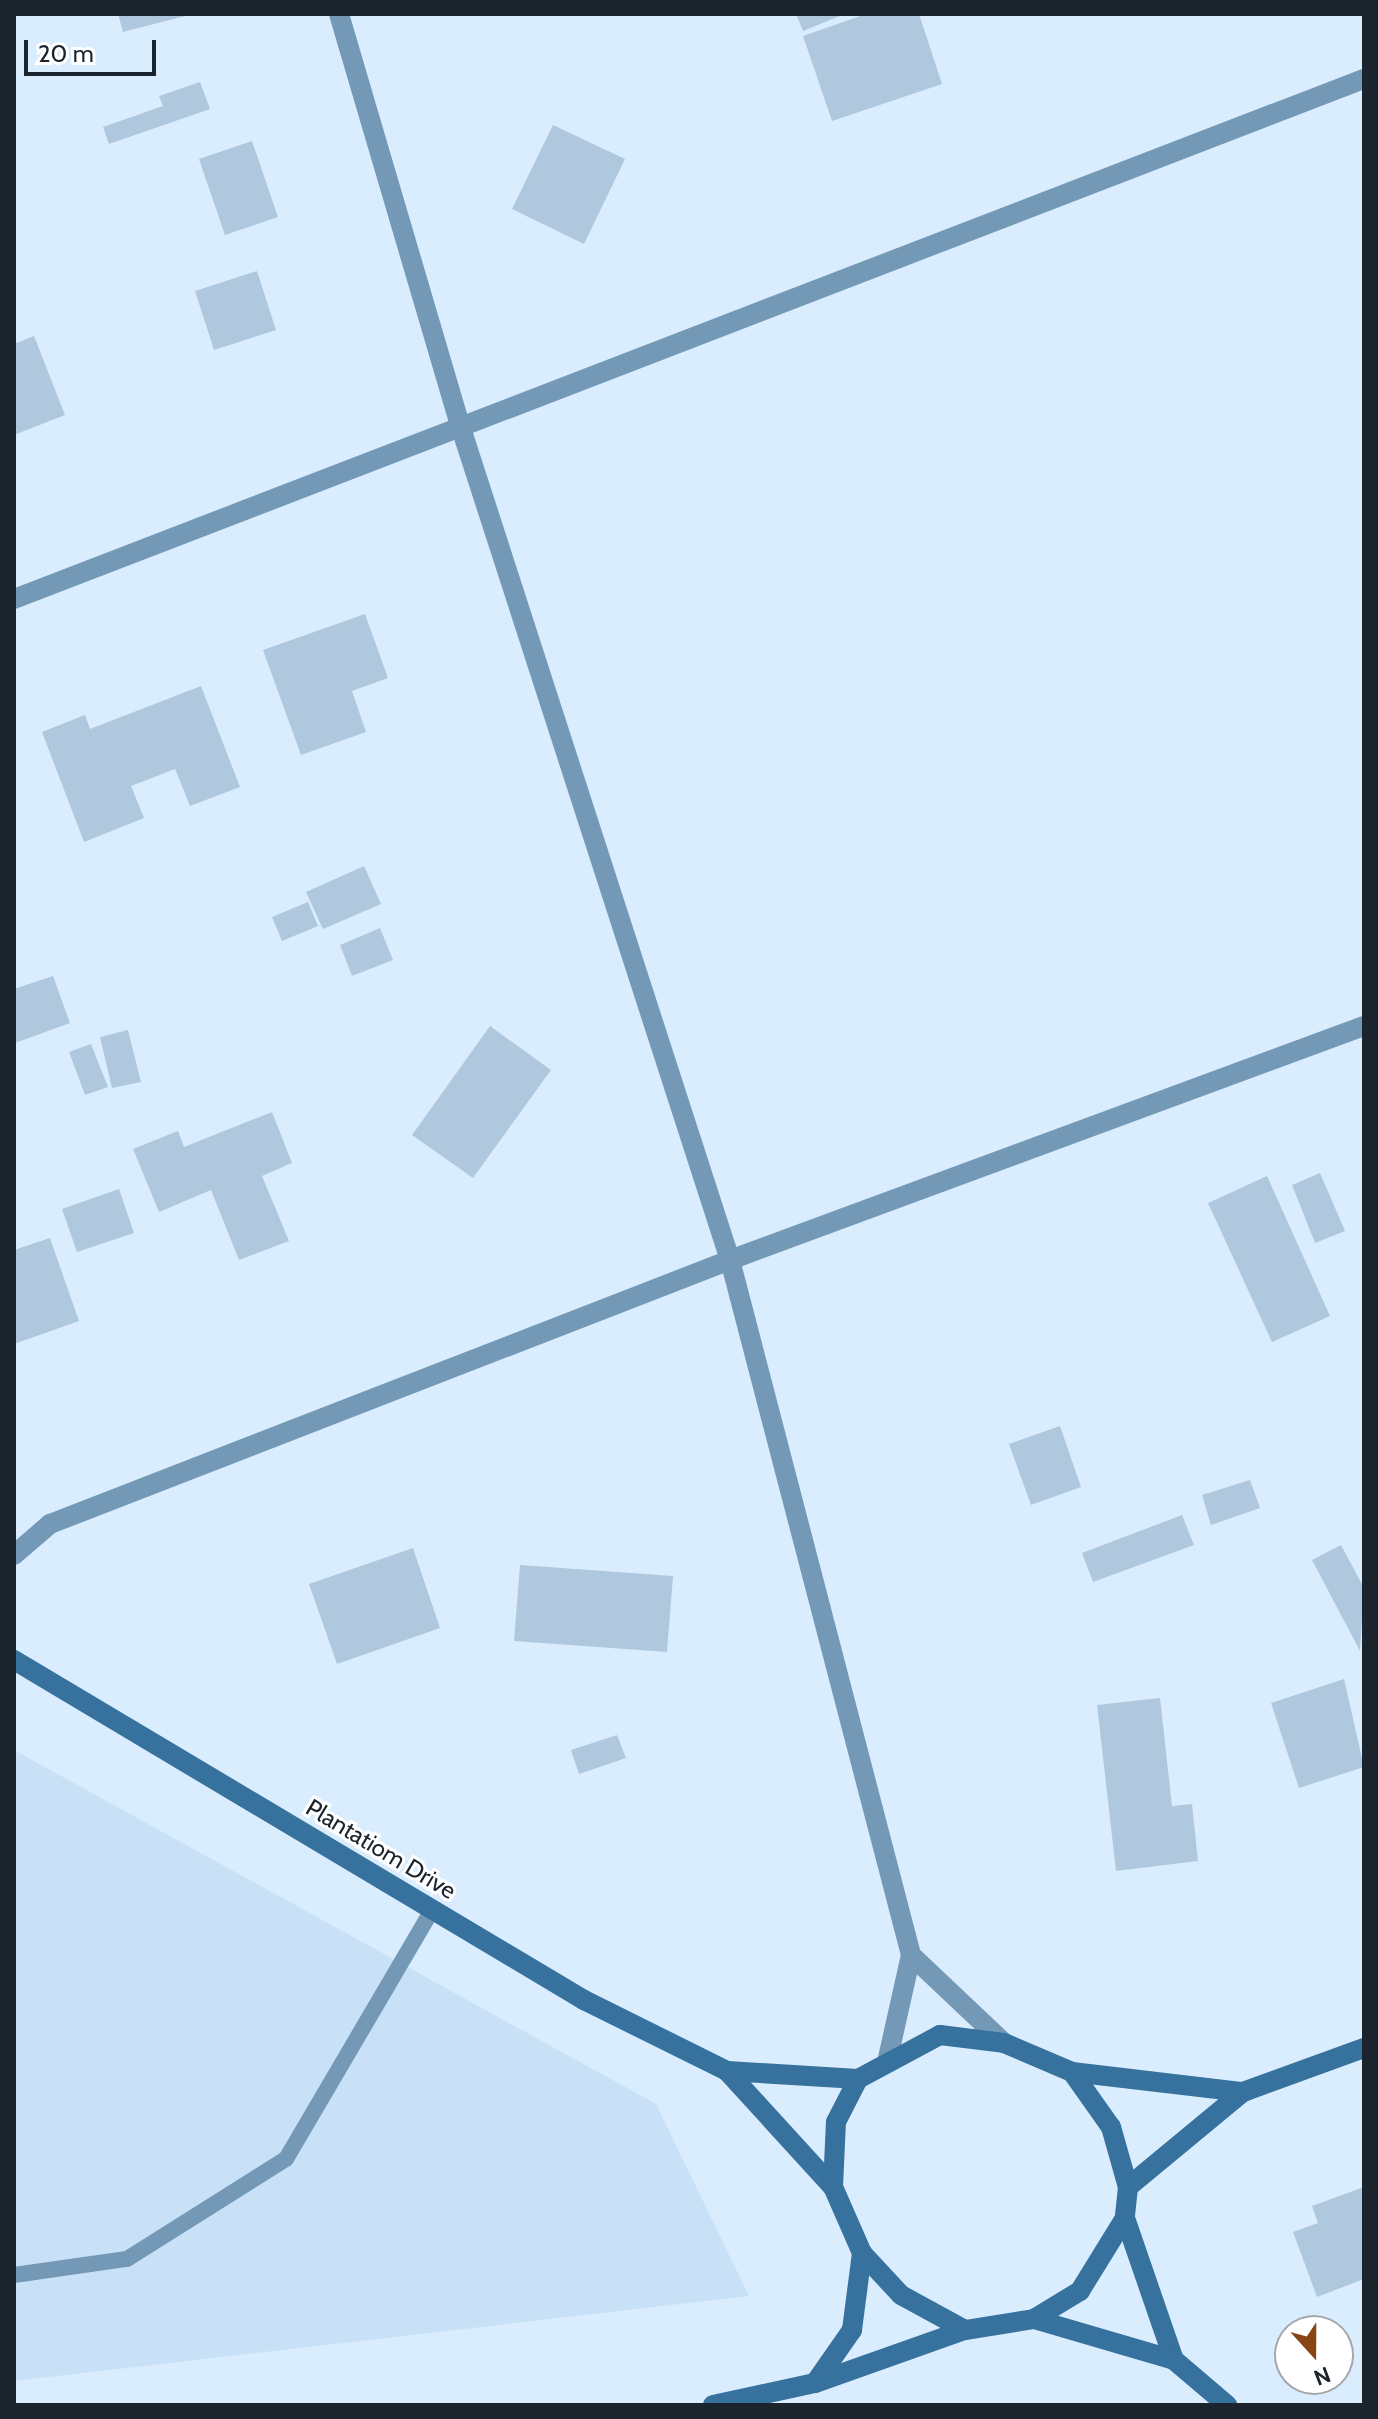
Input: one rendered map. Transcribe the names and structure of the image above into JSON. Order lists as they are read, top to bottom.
{
  "streets": {
    "street": ["Plantatiom Drive"]
  },
  "scale_bar": "20 m",
  "north": "bottom"
}
